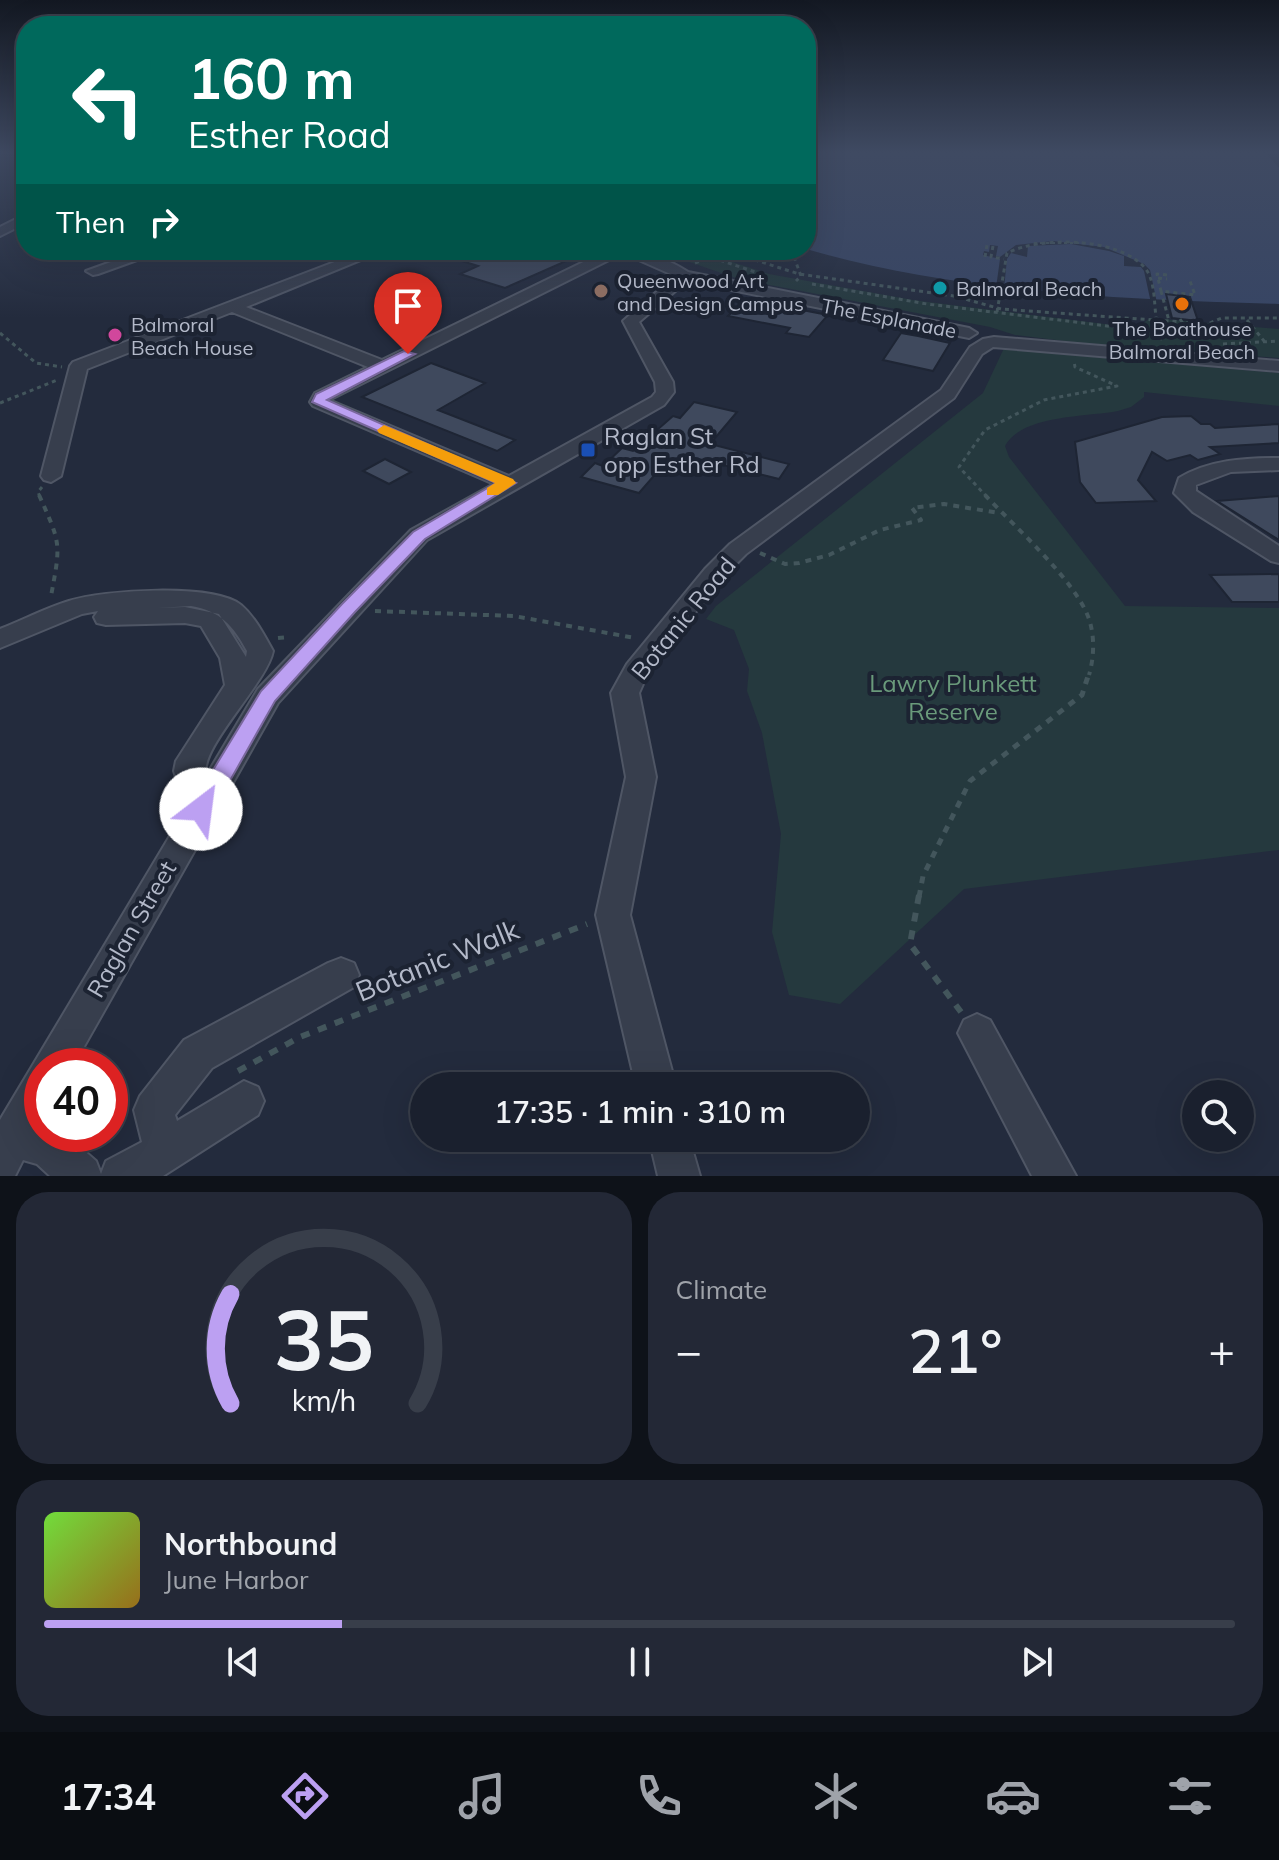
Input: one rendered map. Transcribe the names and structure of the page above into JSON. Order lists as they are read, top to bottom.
{
  "streets": {
    "street": ["The Esplanade", "Botanic Road", "Raglan Street"],
    "path": ["Botanic Walk"]
  },
  "crossings": [
    ["The Esplanade", "Botanic Road"],
    ["The Esplanade", "Raglan Street"]
  ],
  "parks": ["Lawry Plunkett Reserve"],
  "places": {
    "other": [
      "Balmoral Beach",
      "Queenwood Art and Design Campus",
      "The Boathouse Balmoral Beach",
      "Balmoral Beach House"
    ],
    "transit": ["Raglan St opp Esther Rd"]
  },
  "page": {
    "turn": ["160 m", "Esther Road"],
    "then": "Then",
    "limit": "40",
    "trip": "17:35 · 1 min · 310 m",
    "tile": "Climate",
    "heat": ["−", "21°", "+"],
    "song": ["Northbound", "June Harbor"],
    "tabs": "17:34",
    "gauge": ["35", "km/h"]
  }
}
